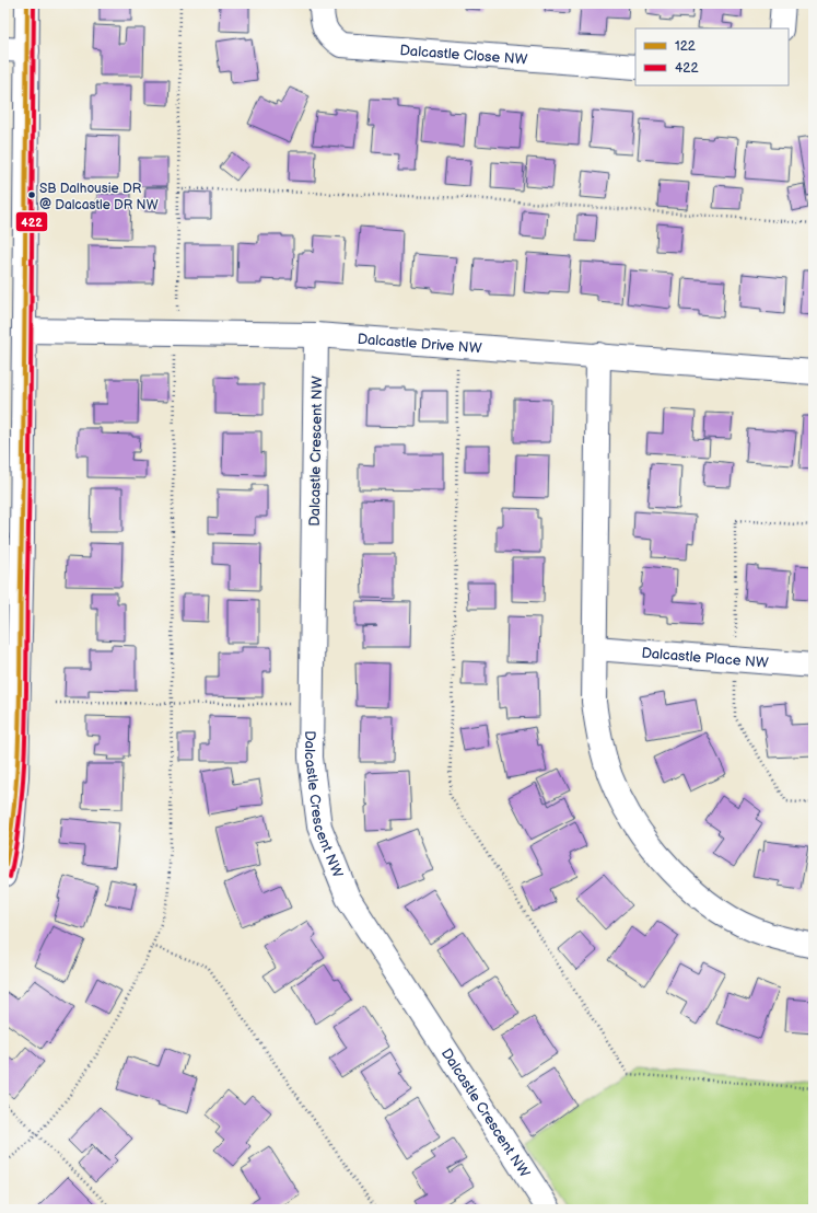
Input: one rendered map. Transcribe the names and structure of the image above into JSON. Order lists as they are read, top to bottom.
{
  "streets": {
    "street": [
      "Dalcastle Close NW",
      "Dalcastle Drive NW",
      "Dalcastle Crescent NW",
      "Dalcastle Place NW"
    ]
  },
  "crossings": [
    ["Dalcastle Drive NW", "Dalcastle Crescent NW"]
  ],
  "places": ["SB Dalhousie DR @ Dalcastle DR NW"],
  "lines": ["transit line 122", "transit line 422"],
  "legend": ["122", "422"]
}
